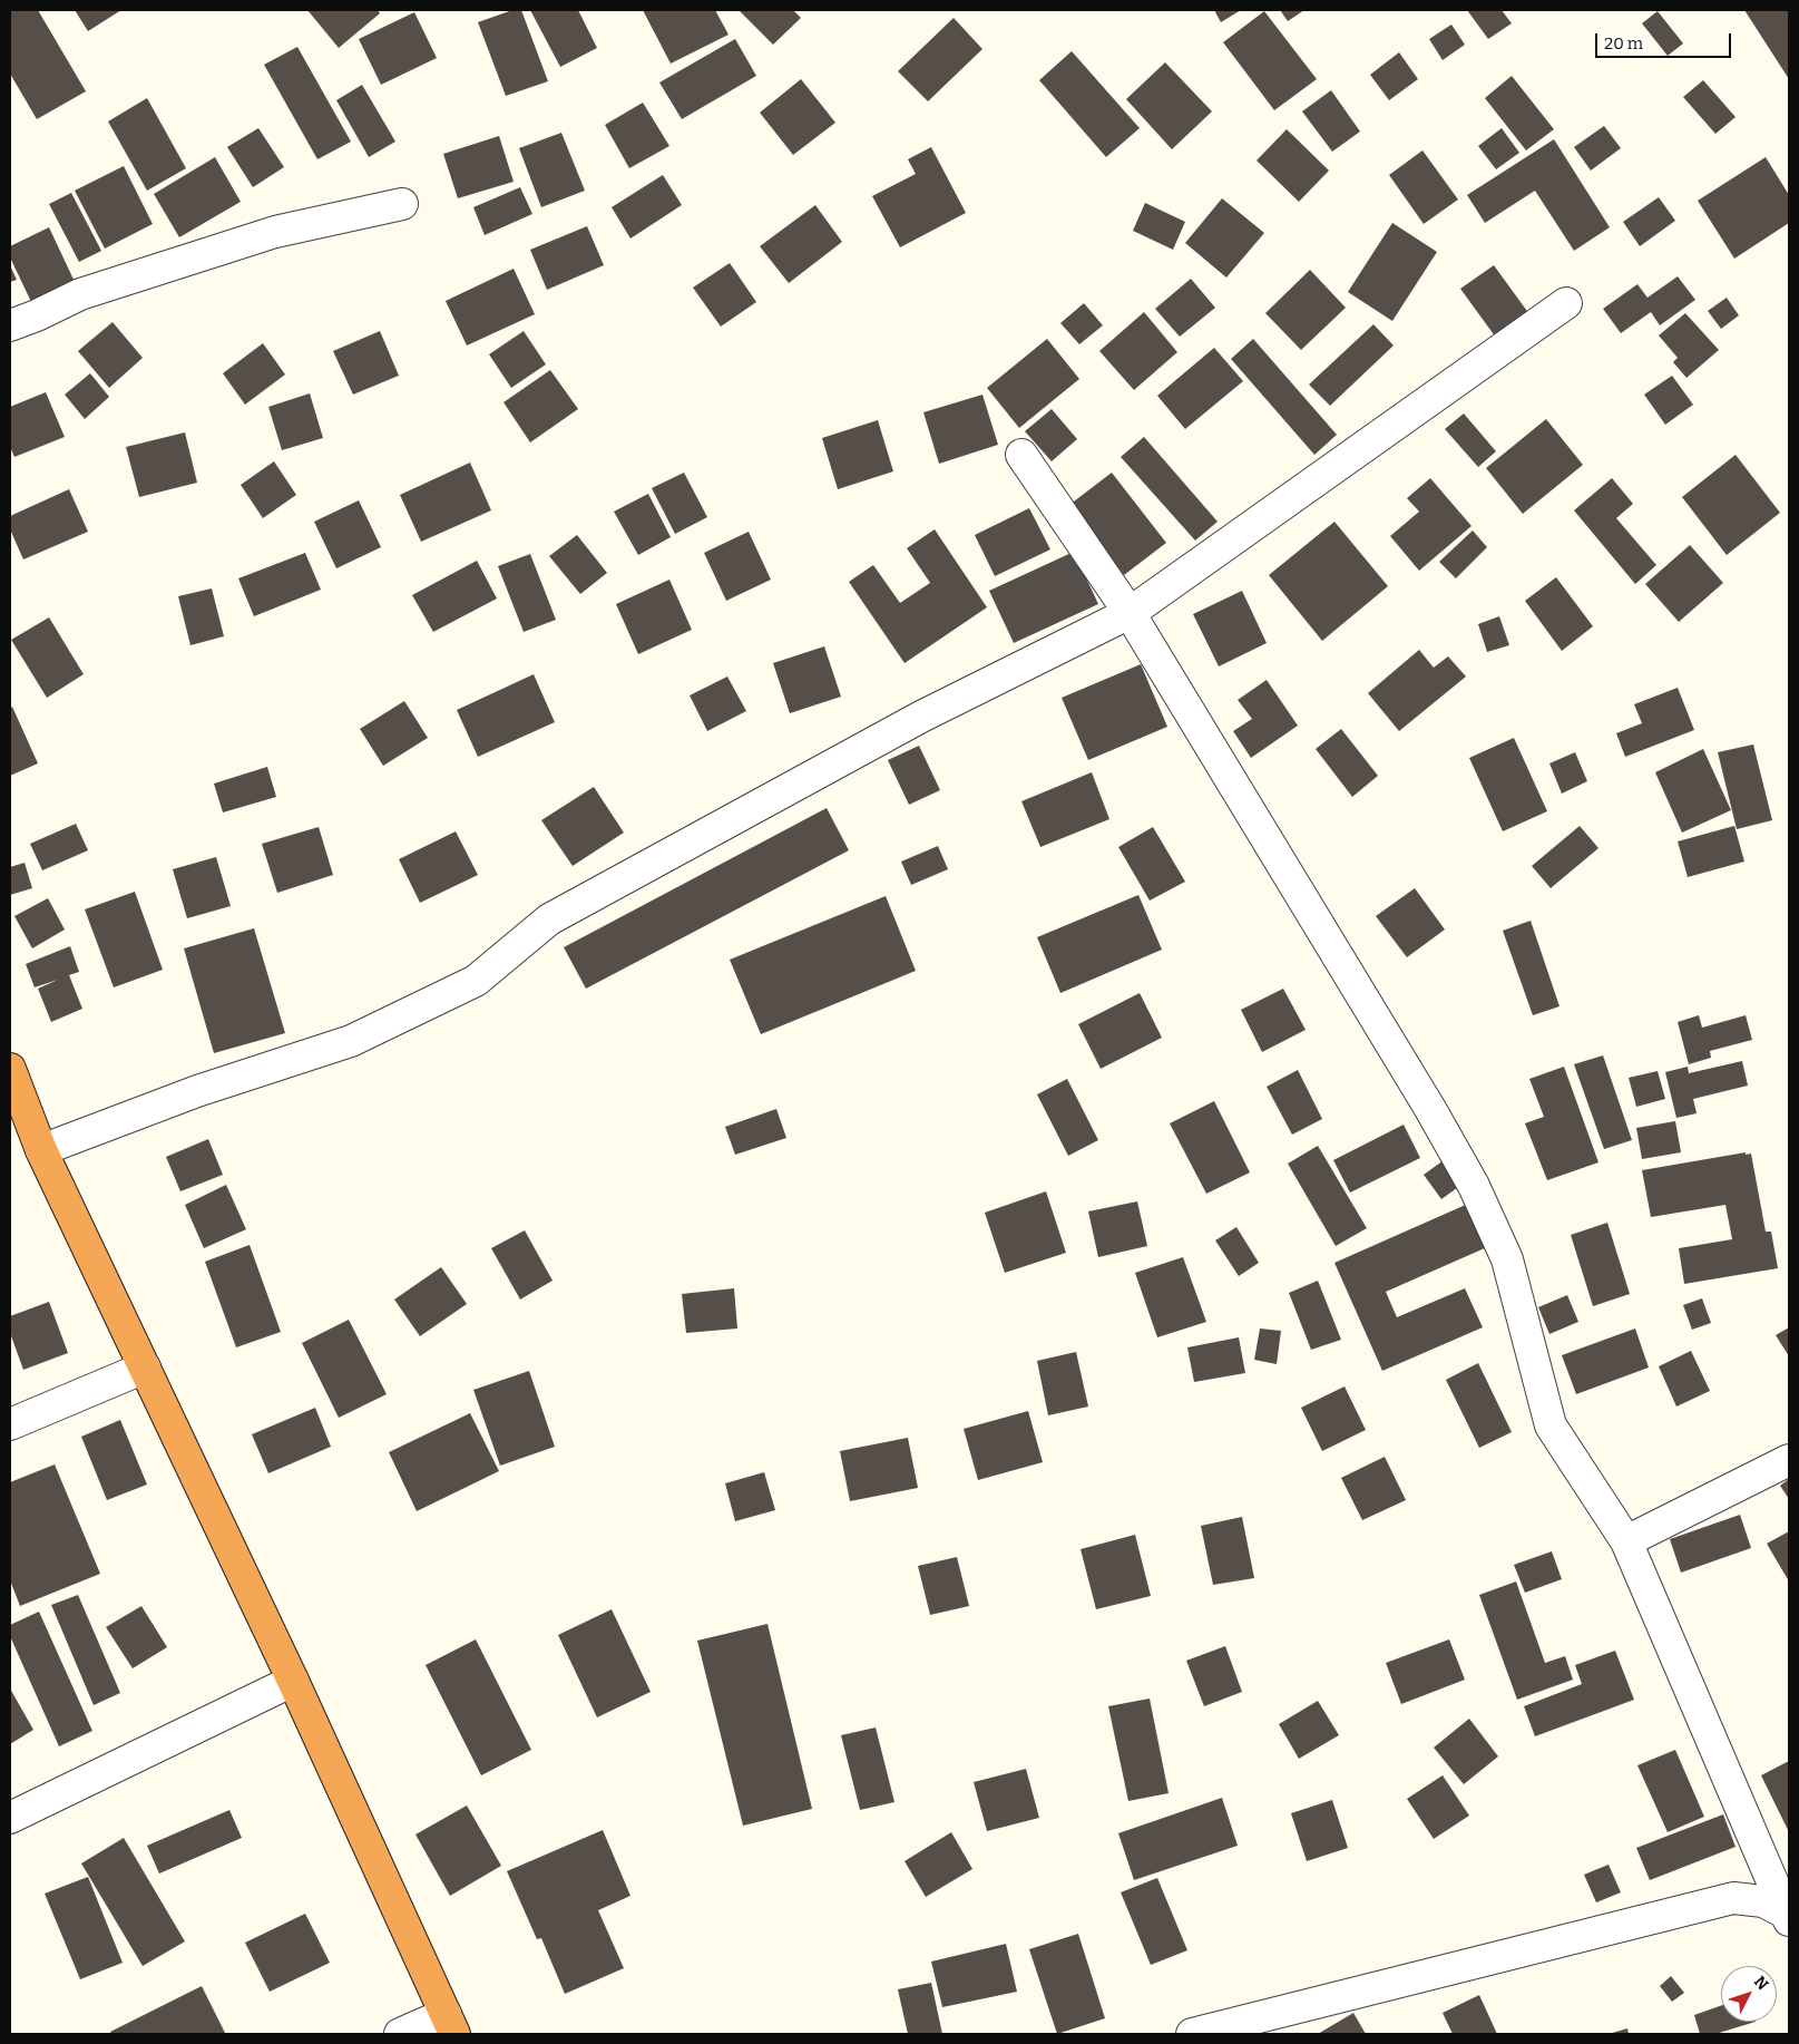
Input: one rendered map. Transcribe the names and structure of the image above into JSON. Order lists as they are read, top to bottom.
{
  "scale_bar": "20 m",
  "north": "top right"
}
